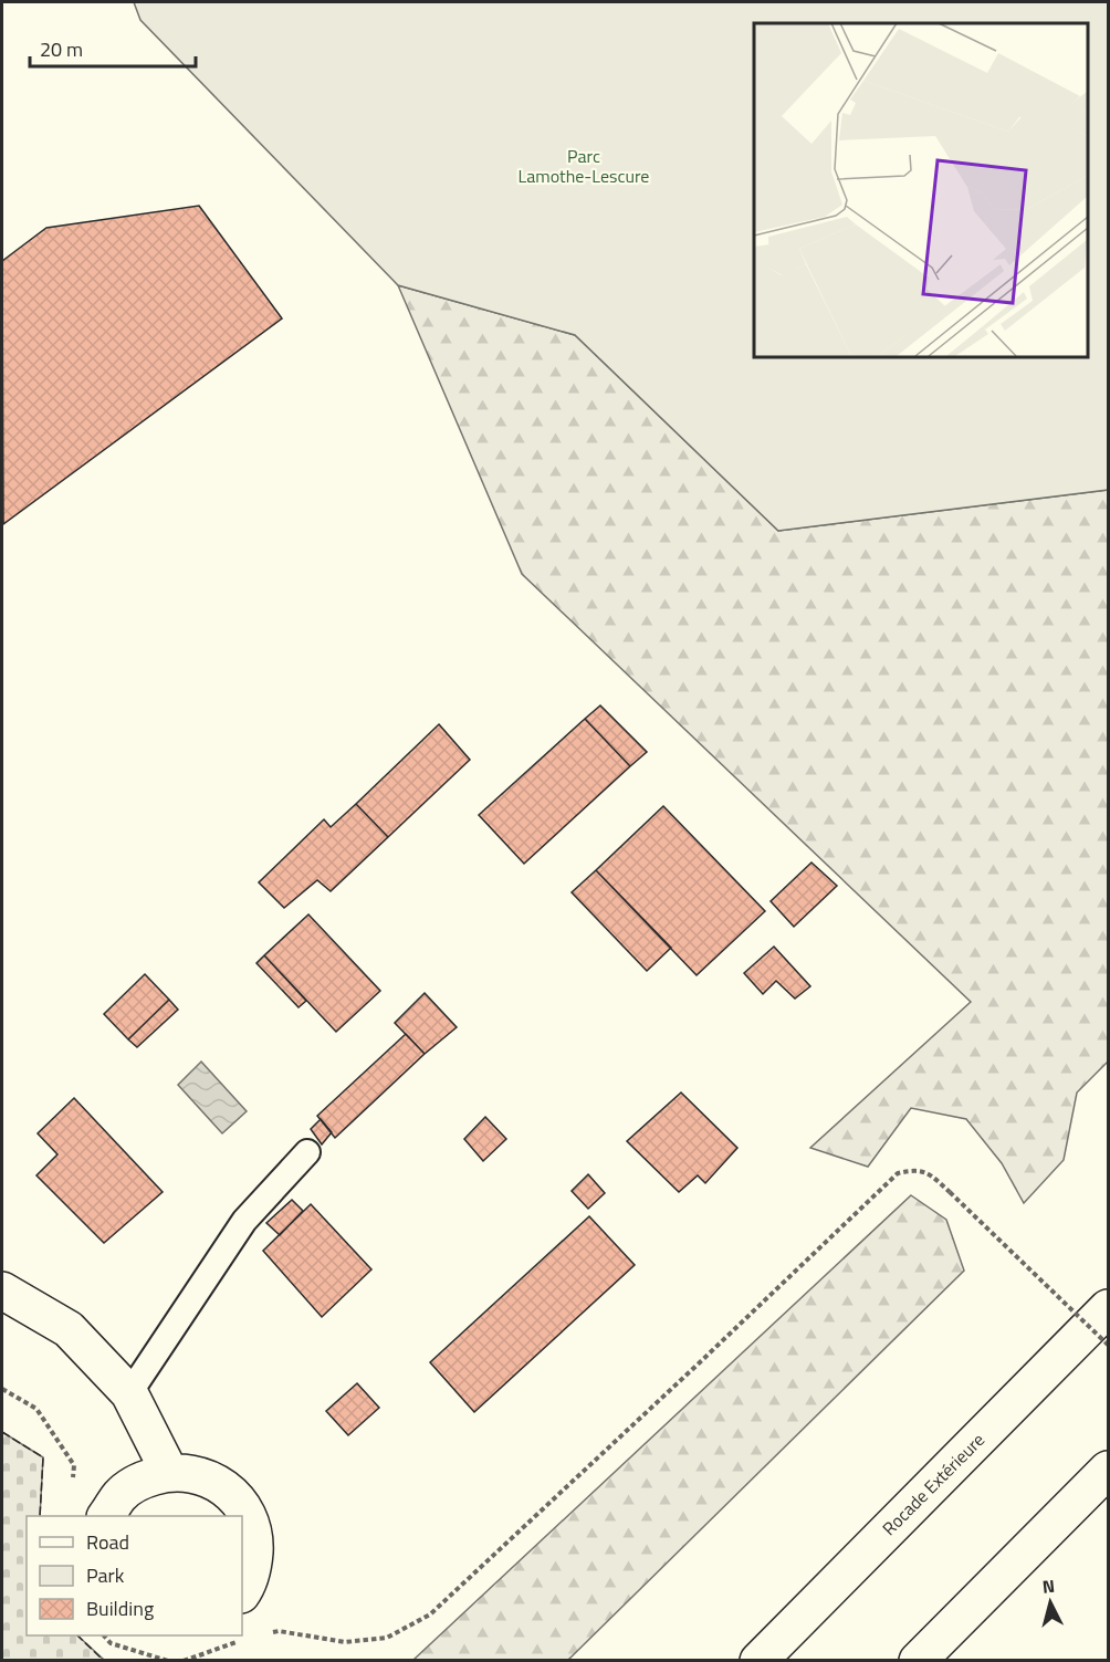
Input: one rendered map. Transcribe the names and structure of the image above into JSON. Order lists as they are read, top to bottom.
{
  "streets": {
    "main road": ["Rocade Extérieure"]
  },
  "parks": ["Parc Lamothe-Lescure"],
  "legend": ["Road", "Park", "Building"],
  "scale_bar": "20 m",
  "north": "top"
}
